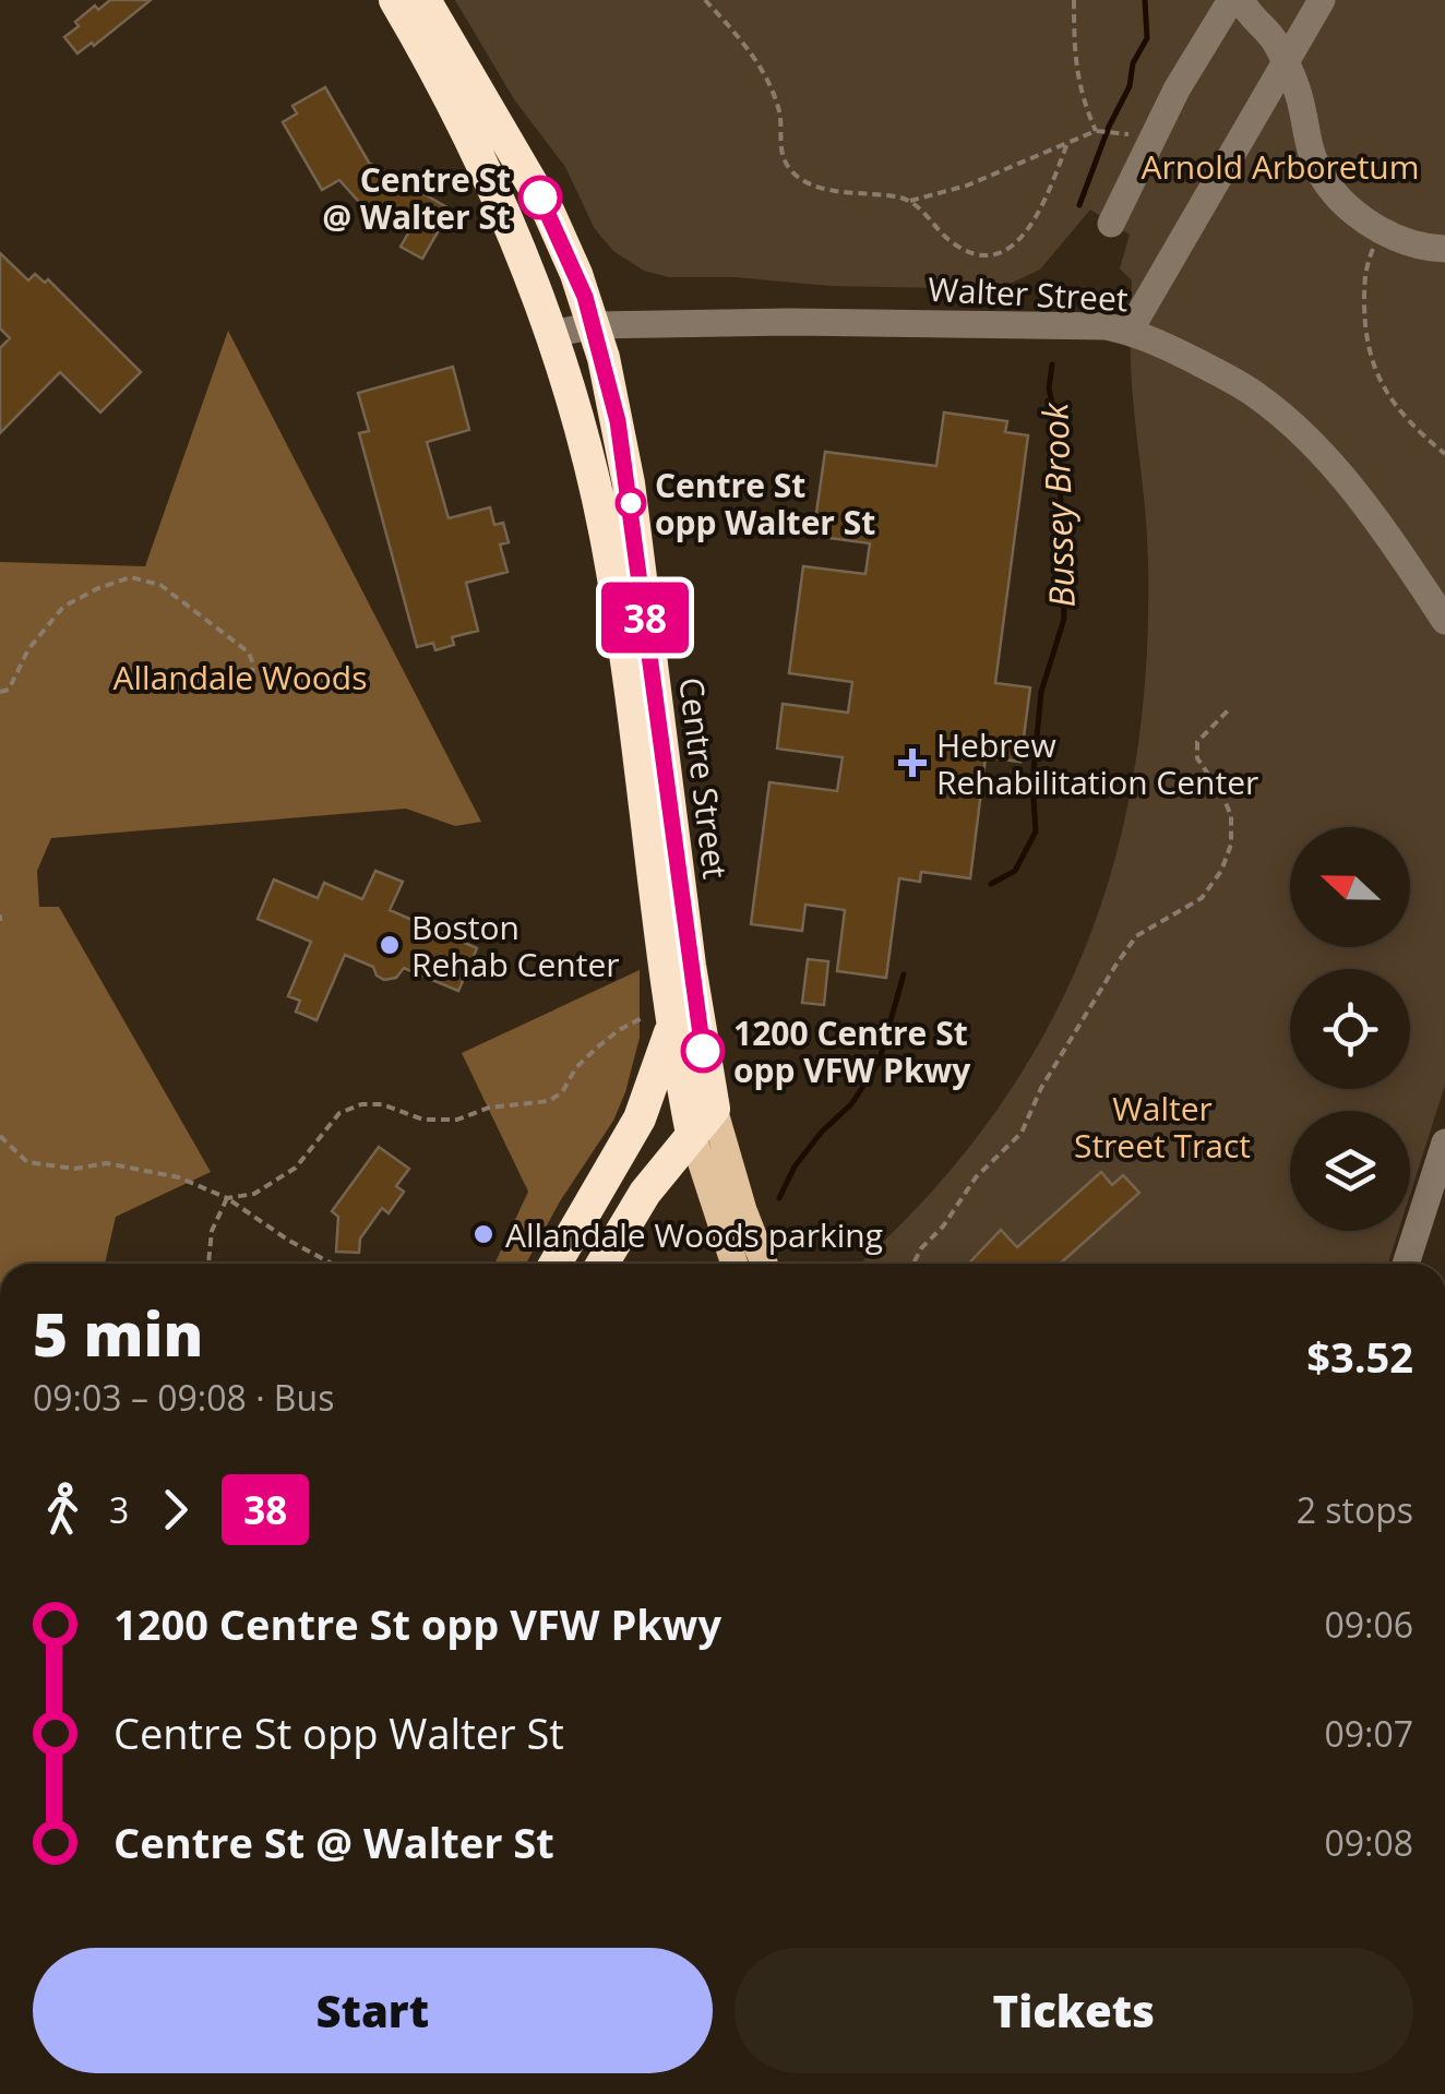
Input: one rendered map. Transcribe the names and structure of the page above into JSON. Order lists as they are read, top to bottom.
{
  "streets": {
    "highway": ["Centre Street"],
    "street": ["Walter Street"]
  },
  "crossings": [
    ["Walter Street", "Centre Street"]
  ],
  "water": ["Bussey Brook"],
  "parks": ["Arnold Arboretum", "Allandale Woods", "Walter Street Tract"],
  "places": {
    "other": [
      "Centre St @ Walter St",
      "Centre St opp Walter St",
      "Boston Rehab Center",
      "1200 Centre St opp VFW Pkwy",
      "Allandale Woods parking"
    ],
    "health": ["Hebrew Rehabilitation Center"]
  },
  "lines": ["bus line 38"],
  "north": "left",
  "page": {
    "on_map": "38",
    "heading": ["5 min", "09:03 – 09:08 · Bus", "$3.52"],
    "legs": ["3", "38", "2 stops"],
    "list": [
      {
        "name": "1200 Centre St opp VFW Pkwy",
        "value": "09:06"
      },
      {
        "name": "Centre St opp Walter St",
        "value": "09:07"
      },
      {
        "name": "Centre St @ Walter St",
        "value": "09:08"
      }
    ],
    "buttons": ["Start", "Tickets"]
  }
}
